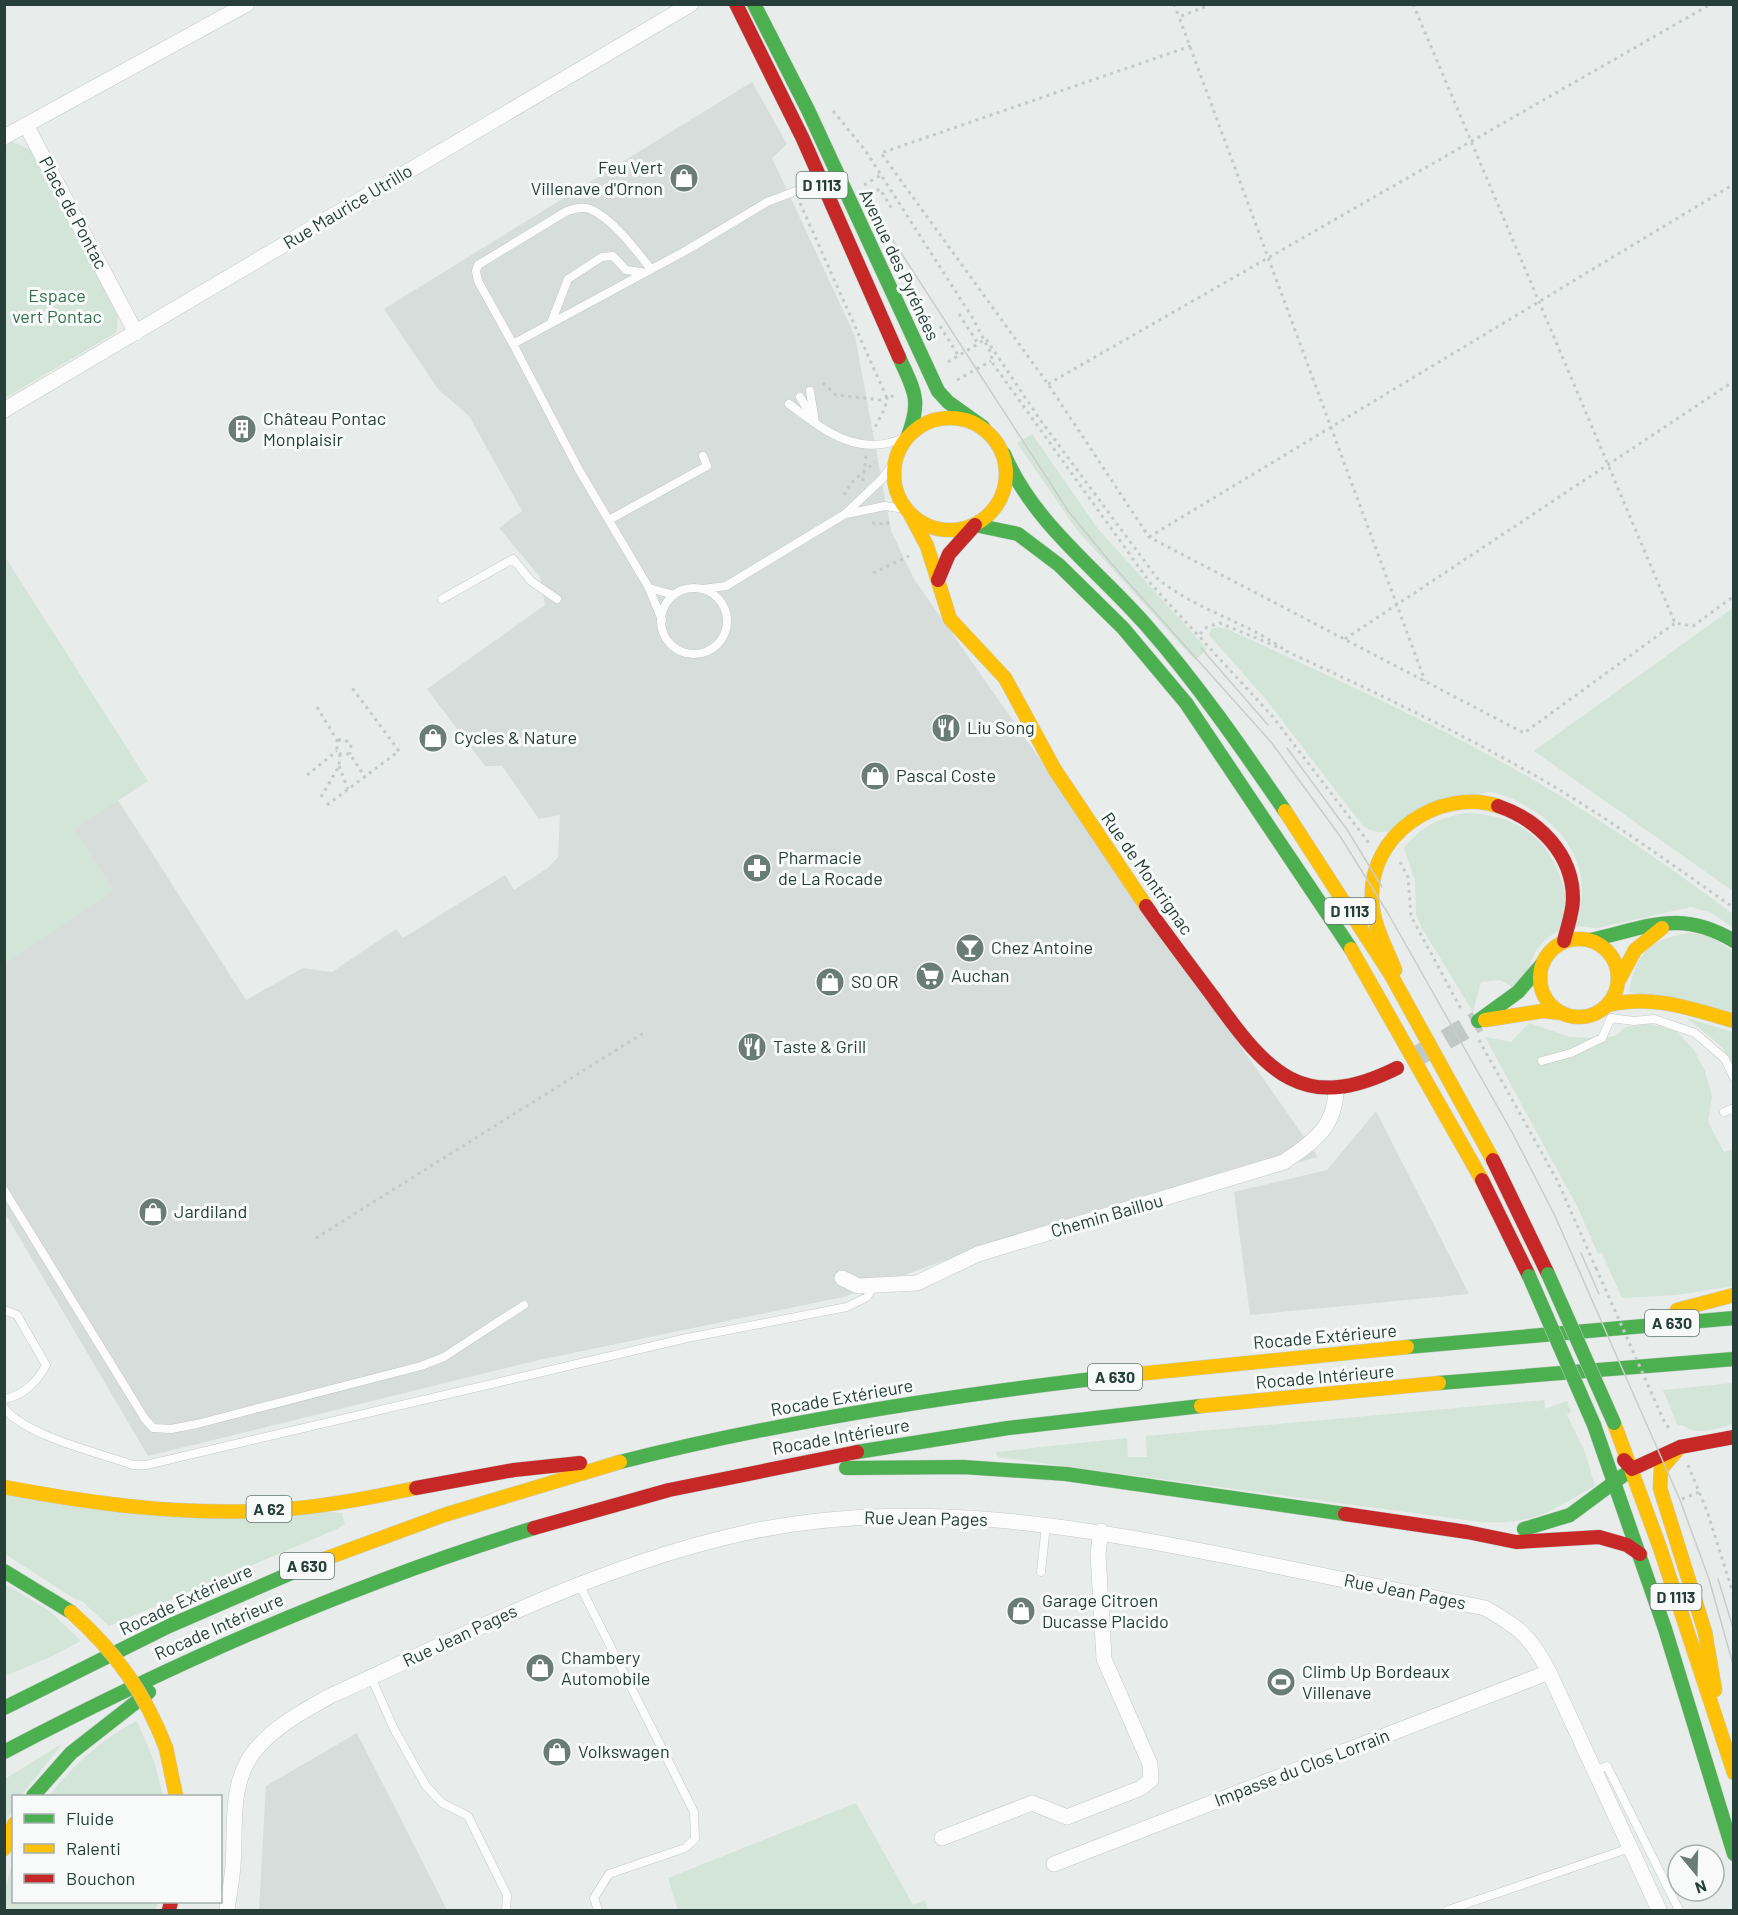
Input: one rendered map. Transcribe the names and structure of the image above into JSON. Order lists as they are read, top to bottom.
{
  "streets": {
    "main road": [
      "D 1113",
      "Avenue des Pyrénées",
      "Rue de Montrignac",
      "A 630",
      "Rocade Extérieure",
      "Rocade Intérieure",
      "A 62"
    ],
    "street": [
      "Rue Maurice Utrillo",
      "Place de Pontac",
      "Chemin Baillou",
      "Rue Jean Pages",
      "Impasse du Clos Lorrain"
    ]
  },
  "crossings": [
    ["D 1113", "Avenue des Pyrénées"],
    ["D 1113", "Rue de Montrignac"],
    ["Rue Maurice Utrillo", "Place de Pontac"],
    ["Avenue des Pyrénées", "Rue de Montrignac"],
    ["Rue de Montrignac", "Chemin Baillou"],
    ["Rocade Extérieure", "A 62"],
    ["Rue Jean Pages", "Impasse du Clos Lorrain"]
  ],
  "parks": ["Espace vert Pontac"],
  "places": {
    "shop": [
      "Feu Vert Villenave d'Ornon",
      "Cycles & Nature",
      "Pascal Coste",
      "SO OR",
      "Jardiland",
      "Garage Citroen Ducasse Placido",
      "Chambery Automobile",
      "Volkswagen"
    ],
    "building": ["Château Pontac Monplaisir"],
    "restaurant": ["Liu Song", "Taste & Grill"],
    "pharmacy": ["Pharmacie de La Rocade"],
    "bar": ["Chez Antoine"],
    "supermarket": ["Auchan"],
    "sports": ["Climb Up Bordeaux Villenave"]
  },
  "legend": ["Fluide", "Ralenti", "Bouchon"],
  "north": "bottom"
}
